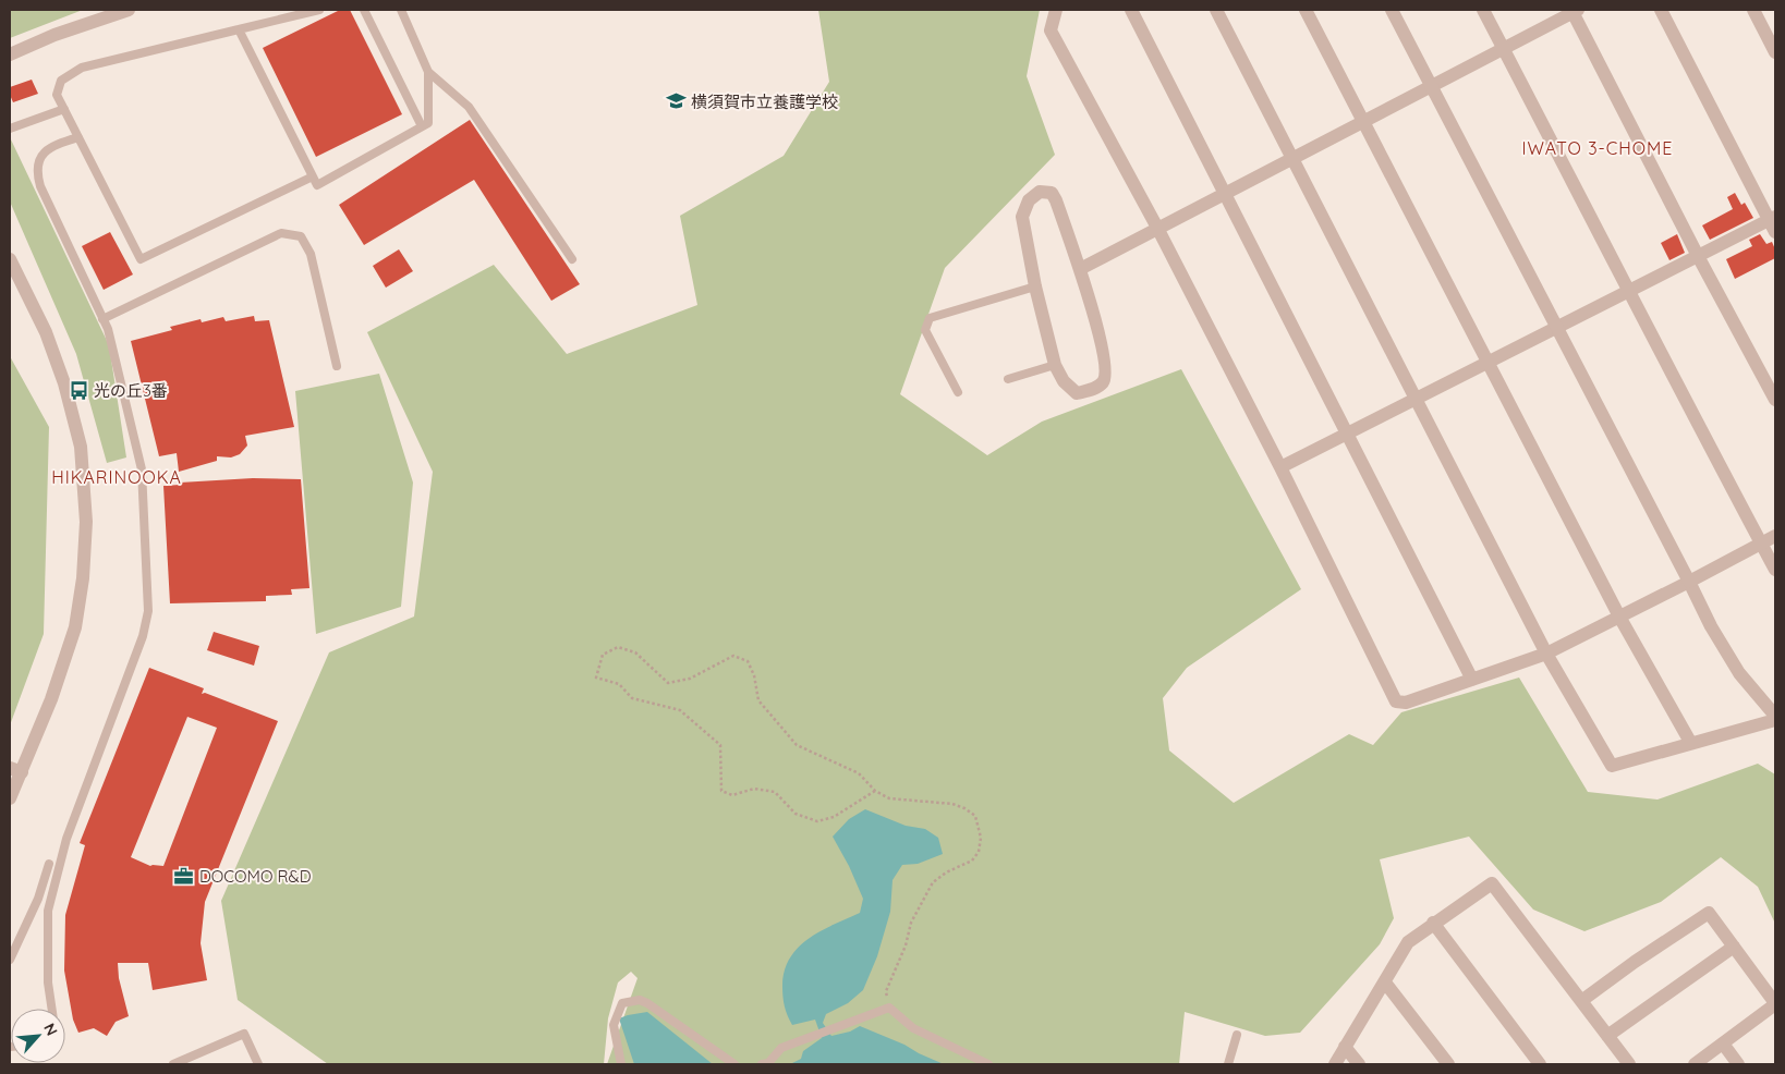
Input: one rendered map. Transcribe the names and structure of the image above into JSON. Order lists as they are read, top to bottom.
{
  "districts": ["IWATO 3-CHOME", "HIKARINOOKA"],
  "places": {
    "school or university": ["横須賀市立養護学校"],
    "bus stop": ["光の丘3番"],
    "office": ["DOCOMO R&D"]
  },
  "north": "top right"
}
